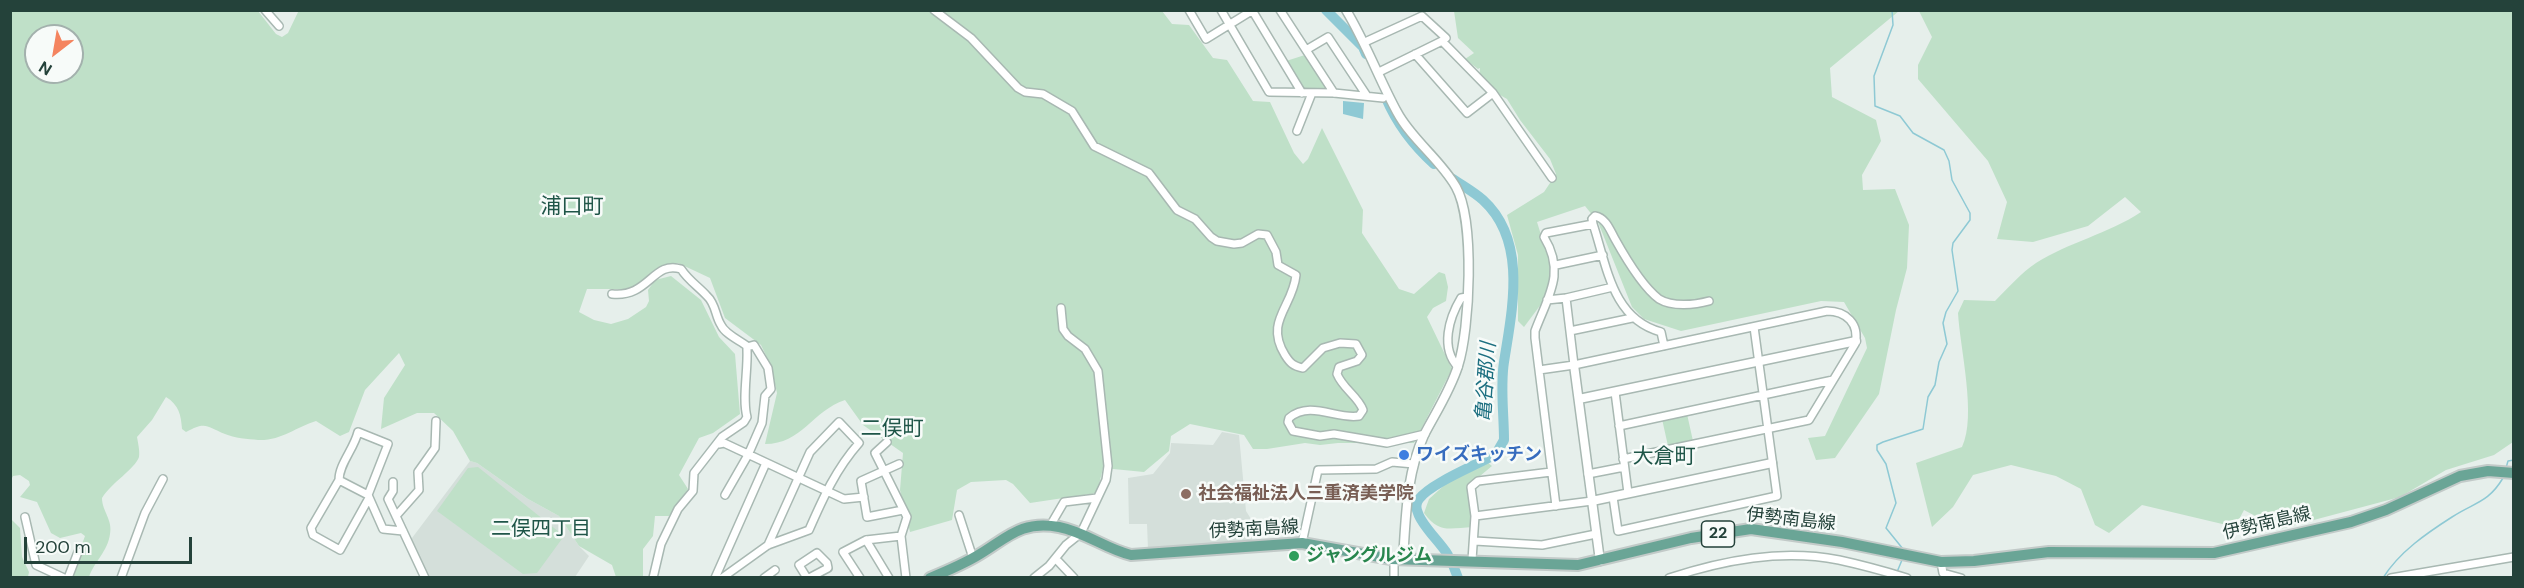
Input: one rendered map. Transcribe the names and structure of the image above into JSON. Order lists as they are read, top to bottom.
{
  "streets": {
    "main road": ["伊勢南島線", "22"]
  },
  "districts": [
    "浦口町",
    "二俣町",
    "大倉町",
    "二俣四丁目"
  ],
  "water": ["亀谷郡川"],
  "places": ["ワイズキッチン", "社会福祉法人三重済美学院", "ジャングルジム"],
  "scale_bar": "200 m",
  "north": "bottom left"
}
